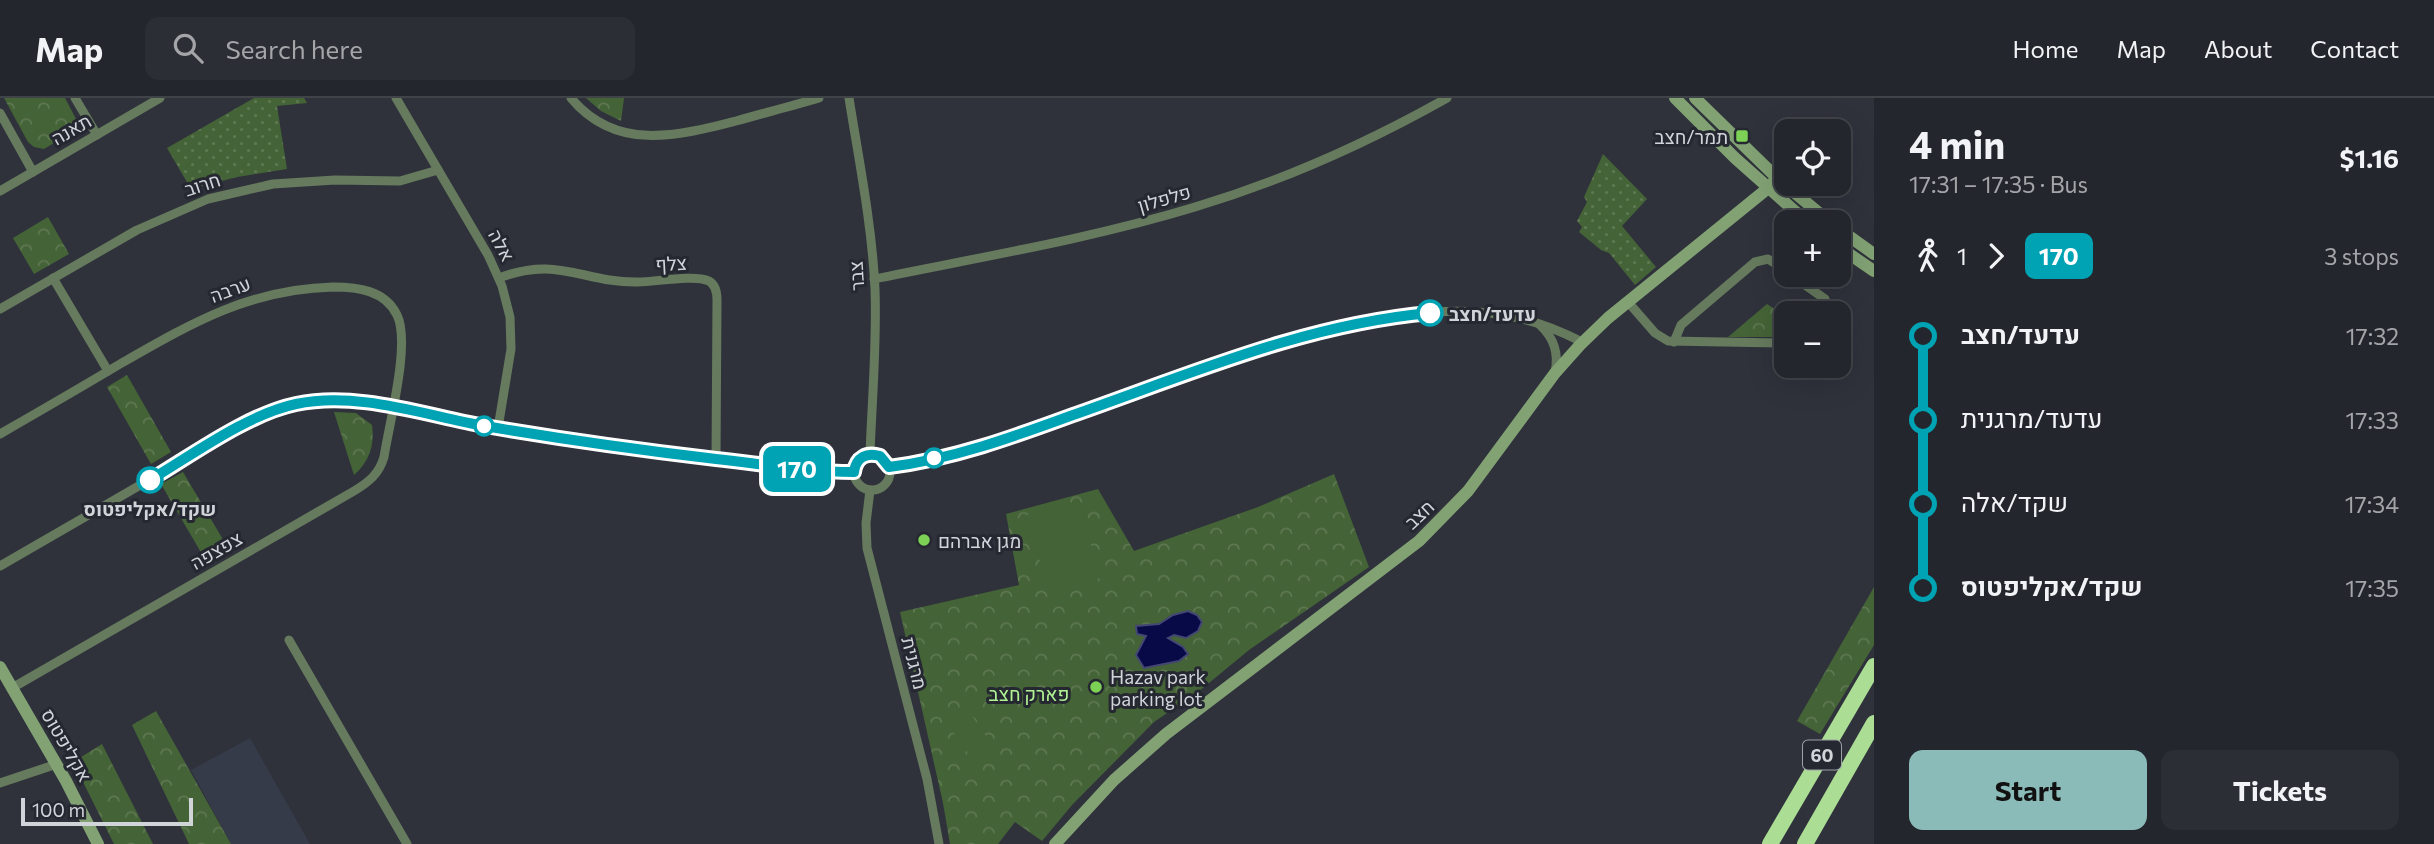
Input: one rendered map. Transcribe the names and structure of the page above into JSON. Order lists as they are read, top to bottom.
{
  "streets": {
    "highway": ["60"],
    "street": [
      "תאנה",
      "חרוב",
      "פלפלון",
      "אלה",
      "צלף",
      "צבר",
      "ערבה",
      "חצב",
      "צפצפה",
      "מרגנית",
      "אקליפטוס"
    ]
  },
  "crossings": [
    ["חרוב", "אלה"],
    ["פלפלון", "צבר"],
    ["אלה", "צלף"],
    ["צבר", "מרגנית"],
    ["ערבה", "צפצפה"],
    ["צפצפה", "אקליפטוס"]
  ],
  "parks": ["פארק חצב"],
  "places": {
    "transit": ["תמר/חצב"],
    "other": [
      "עדעד/חצב",
      "שקד/אקליפטוס",
      "מגן אברהם",
      "Hazav park parking lot"
    ]
  },
  "lines": ["bus line 170"],
  "scale_bar": "100 m",
  "page": {
    "header": "Map",
    "search": "Search here",
    "nav": [
      "Home",
      "Map",
      "About",
      "Contact"
    ],
    "on_map": "170",
    "heading": ["4 min", "17:31 – 17:35 · Bus", "$1.16"],
    "map_buttons": ["+", "−"],
    "legs": ["1", "170", "3 stops"],
    "list": [
      {
        "name": "עדעד/חצב",
        "value": "17:32"
      },
      {
        "name": "עדעד/מרגנית",
        "value": "17:33"
      },
      {
        "name": "שקד/אלה",
        "value": "17:34"
      },
      {
        "name": "שקד/אקליפטוס",
        "value": "17:35"
      }
    ],
    "buttons": ["Start", "Tickets"],
    "scale": "100 m"
  }
}
